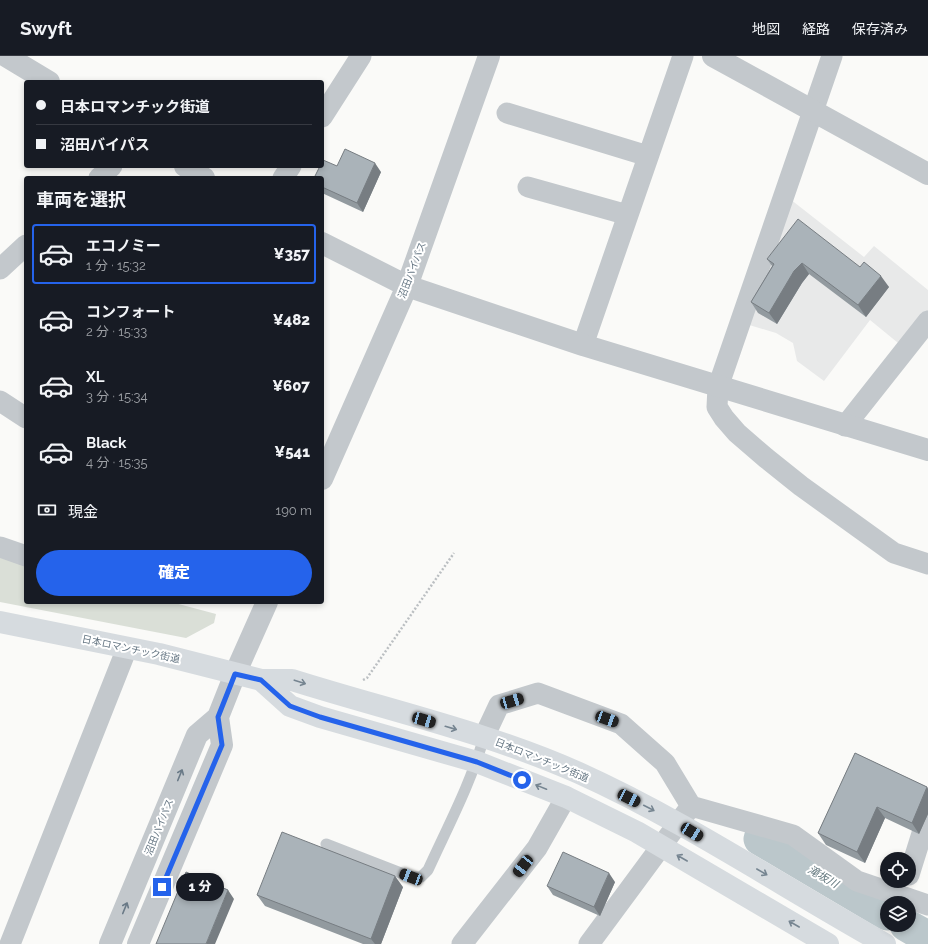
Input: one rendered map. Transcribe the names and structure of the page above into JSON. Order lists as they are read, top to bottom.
{
  "streets": {
    "highway": ["日本ロマンチック街道"],
    "street": ["沼田バイパス"]
  },
  "crossings": [
    ["沼田バイパス", "日本ロマンチック街道"]
  ],
  "water": ["滝坂川"],
  "page": {
    "header": "Swyft",
    "nav": ["地図", "経路", "保存済み"],
    "banner": ["日本ロマンチック街道", "沼田バイパス"],
    "heading": "車両を選択",
    "list": [
      {
        "name": "エコノミー",
        "note": "1 分 · 15:32",
        "value": "¥357"
      },
      {
        "name": "コンフォート",
        "note": "2 分 · 15:33",
        "value": "¥482"
      },
      {
        "name": "XL",
        "note": "3 分 · 15:34",
        "value": "¥607"
      },
      {
        "name": "Black",
        "note": "4 分 · 15:35",
        "value": "¥541"
      }
    ],
    "pay": ["現金", "190 m"],
    "buttons": "確定",
    "bubble": "1 分"
  }
}
